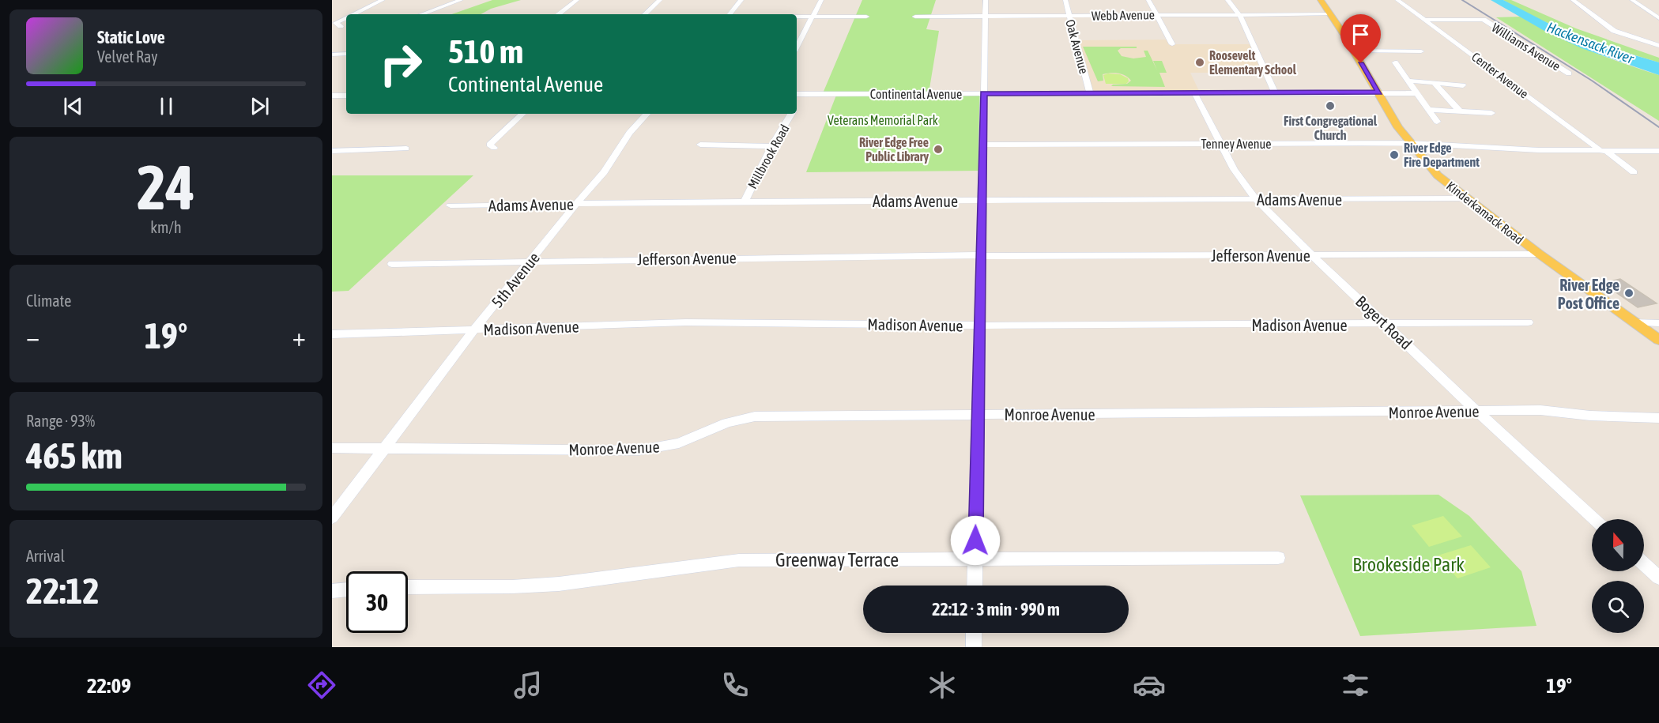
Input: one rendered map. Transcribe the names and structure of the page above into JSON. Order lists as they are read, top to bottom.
{
  "streets": {
    "main road": ["Kinderkamack Road"],
    "street": [
      "Webb Avenue",
      "Oak Avenue",
      "Williams Avenue",
      "Center Avenue",
      "Continental Avenue",
      "Tenney Avenue",
      "Millbrook Road",
      "Adams Avenue",
      "Jefferson Avenue",
      "5th Avenue",
      "Bogert Road",
      "Madison Avenue",
      "Monroe Avenue",
      "Greenway Terrace"
    ]
  },
  "crossings": [
    ["Webb Avenue", "Oak Avenue"],
    ["Webb Avenue", "Kinderkamack Road"],
    ["Oak Avenue", "Continental Avenue"],
    ["Williams Avenue", "Center Avenue"],
    ["Center Avenue", "Tenney Avenue"],
    ["Continental Avenue", "Kinderkamack Road"],
    ["Continental Avenue", "Bogert Road"],
    ["Tenney Avenue", "Kinderkamack Road"],
    ["Tenney Avenue", "Bogert Road"],
    ["Millbrook Road", "Adams Avenue"],
    ["Adams Avenue", "Kinderkamack Road"],
    ["Adams Avenue", "5th Avenue"],
    ["Adams Avenue", "Bogert Road"],
    ["Kinderkamack Road", "Jefferson Avenue"],
    ["Jefferson Avenue", "5th Avenue"],
    ["Jefferson Avenue", "Bogert Road"],
    ["5th Avenue", "Madison Avenue"],
    ["5th Avenue", "Monroe Avenue"],
    ["Bogert Road", "Madison Avenue"],
    ["Bogert Road", "Monroe Avenue"]
  ],
  "water": ["Hackensack River"],
  "parks": ["Veterans Memorial Park", "Brookeside Park"],
  "places": [
    "Roosevelt Elementary School",
    "First Congregational Church",
    "River Edge Free Public Library",
    "River Edge Fire Department",
    "River Edge Post Office"
  ],
  "north": "top",
  "page": {
    "turn": ["510 m", "Continental Avenue"],
    "song": ["Static Love", "Velvet Ray"],
    "tile": [
      ["24", "km/h"],
      "Climate",
      ["Range · 93%", "465 km"],
      ["Arrival", "22:12"]
    ],
    "heat": ["−", "19°", "+"],
    "limit": "30",
    "trip": "22:12 · 3 min · 990 m",
    "tabs": ["22:09", "19°"]
  }
}
